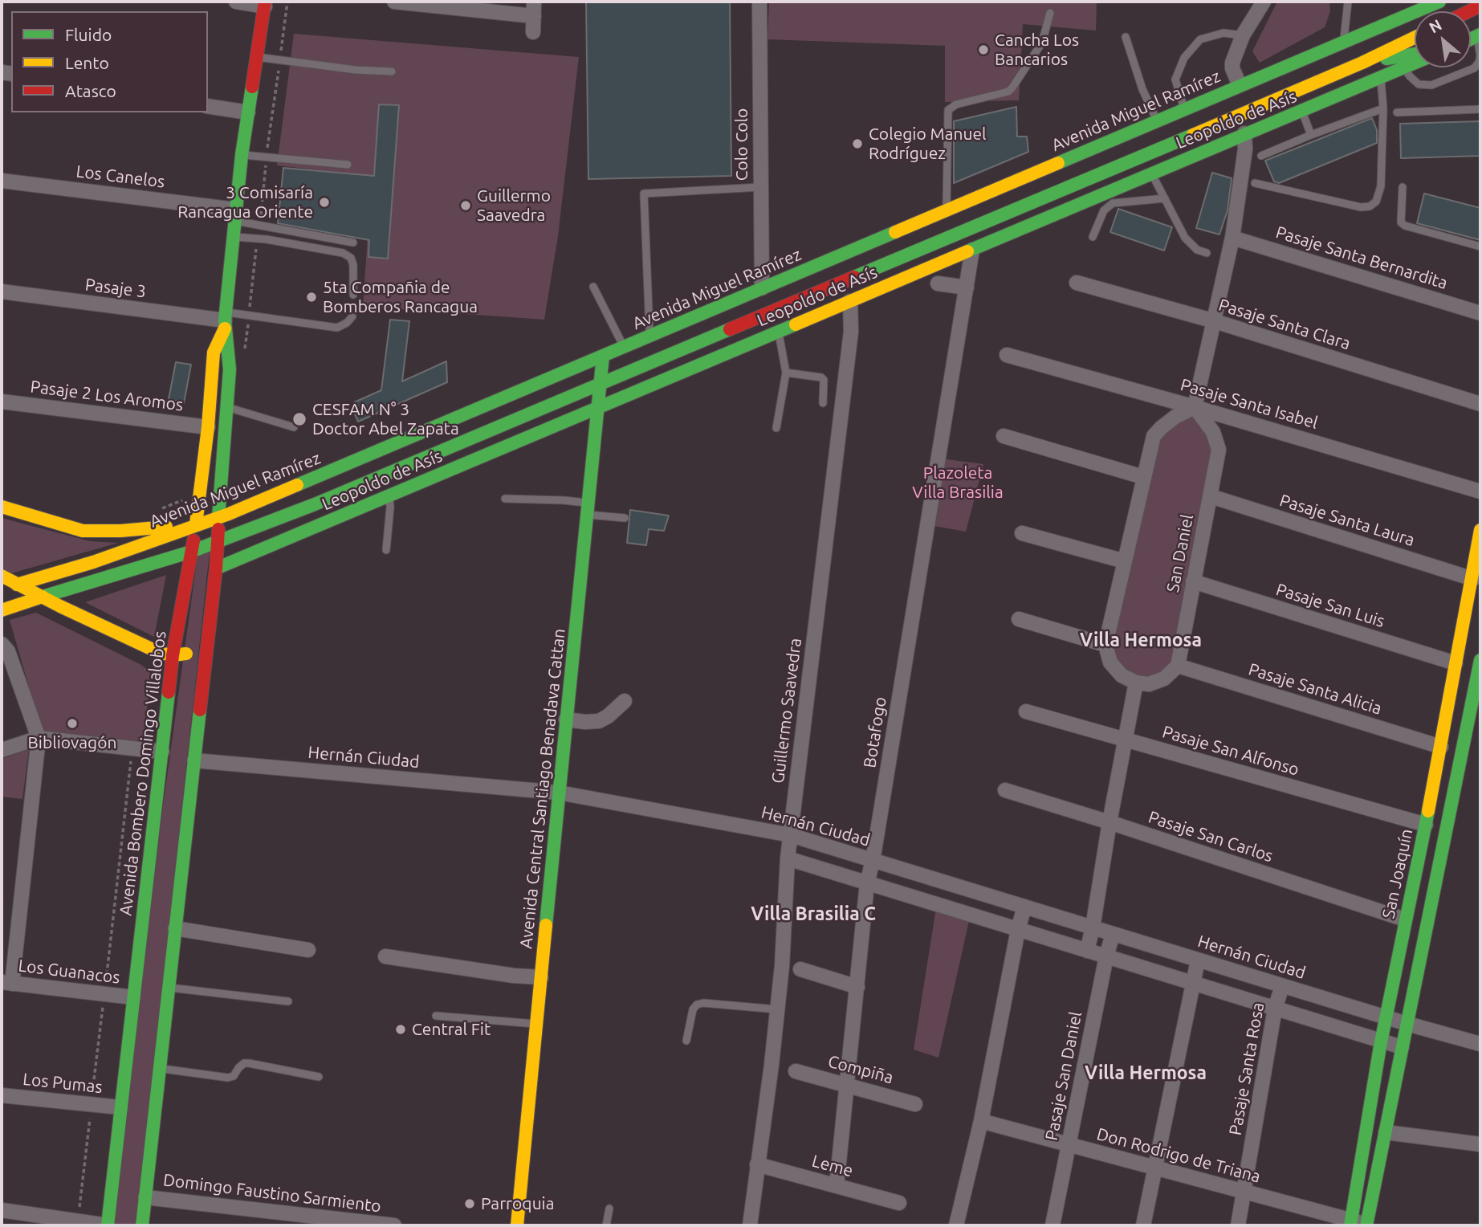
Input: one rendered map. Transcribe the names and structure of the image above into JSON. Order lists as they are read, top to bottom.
{
  "streets": {
    "main road": [
      "Avenida Miguel Ramírez",
      "Leopoldo de Asís",
      "Avenida Bombero Domingo Villalobos",
      "Avenida Central Santiago Benadava Cattan",
      "San Joaquín"
    ],
    "street": [
      "Colo Colo",
      "Los Canelos",
      "Pasaje Santa Bernardita",
      "Pasaje 3",
      "Pasaje Santa Clara",
      "Pasaje 2 Los Aromos",
      "Pasaje Santa Isabel",
      "Pasaje Santa Laura",
      "San Daniel",
      "Pasaje San Luis",
      "Pasaje Santa Alicia",
      "Guillermo Saavedra",
      "Botafogo",
      "Pasaje San Alfonso",
      "Hernán Ciudad",
      "Pasaje San Carlos",
      "Los Guanacos",
      "Pasaje Santa Rosa",
      "Compiña",
      "Pasaje San Daniel",
      "Los Pumas",
      "Don Rodrigo de Triana",
      "Leme",
      "Domingo Faustino Sarmiento"
    ]
  },
  "crossings": [
    ["Avenida Miguel Ramírez", "Colo Colo"],
    ["Avenida Miguel Ramírez", "Avenida Bombero Domingo Villalobos"],
    ["Avenida Miguel Ramírez", "Avenida Central Santiago Benadava Cattan"],
    ["Leopoldo de Asís", "Guillermo Saavedra"],
    ["Leopoldo de Asís", "Botafogo"],
    ["Leopoldo de Asís", "Avenida Bombero Domingo Villalobos"],
    ["Leopoldo de Asís", "Avenida Central Santiago Benadava Cattan"],
    ["Los Canelos", "Avenida Bombero Domingo Villalobos"],
    ["Pasaje 3", "Avenida Bombero Domingo Villalobos"],
    ["Pasaje 2 Los Aromos", "Avenida Bombero Domingo Villalobos"],
    ["Pasaje Santa Isabel", "San Daniel"],
    ["Pasaje Santa Laura", "San Daniel"],
    ["Pasaje Santa Laura", "San Joaquín"],
    ["San Daniel", "Pasaje San Luis"],
    ["San Daniel", "Pasaje Santa Alicia"],
    ["Pasaje San Luis", "San Joaquín"],
    ["Pasaje Santa Alicia", "San Joaquín"],
    ["Guillermo Saavedra", "Hernán Ciudad"],
    ["Guillermo Saavedra", "Leme"],
    ["Botafogo", "Hernán Ciudad"],
    ["Botafogo", "Compiña"],
    ["Botafogo", "Leme"],
    ["Pasaje San Alfonso", "San Joaquín"],
    ["Hernán Ciudad", "Avenida Bombero Domingo Villalobos"],
    ["Hernán Ciudad", "Avenida Central Santiago Benadava Cattan"],
    ["Hernán Ciudad", "San Joaquín"],
    ["Hernán Ciudad", "Pasaje Santa Rosa"],
    ["Hernán Ciudad", "Pasaje San Daniel"],
    ["Avenida Bombero Domingo Villalobos", "Los Guanacos"],
    ["Avenida Bombero Domingo Villalobos", "Los Pumas"],
    ["Avenida Bombero Domingo Villalobos", "Domingo Faustino Sarmiento"],
    ["Pasaje San Carlos", "San Joaquín"],
    ["San Joaquín", "Don Rodrigo de Triana"],
    ["Pasaje Santa Rosa", "Don Rodrigo de Triana"],
    ["Pasaje San Daniel", "Don Rodrigo de Triana"]
  ],
  "districts": ["Villa Hermosa", "Villa Brasilia C", "Villa Hermosa"],
  "parks": ["Plazoleta Villa Brasilia"],
  "places": [
    "Cancha Los Bancarios",
    "Colegio Manuel Rodríguez",
    "3 Comisaría Rancagua Oriente",
    "Guillermo Saavedra",
    "5ta Compañia de Bomberos Rancagua",
    "CESFAM N° 3 Doctor Abel Zapata",
    "Bibliovagón",
    "Central Fit",
    "Parroquia"
  ],
  "legend": ["Fluido", "Lento", "Atasco"],
  "north": "top left"
}
